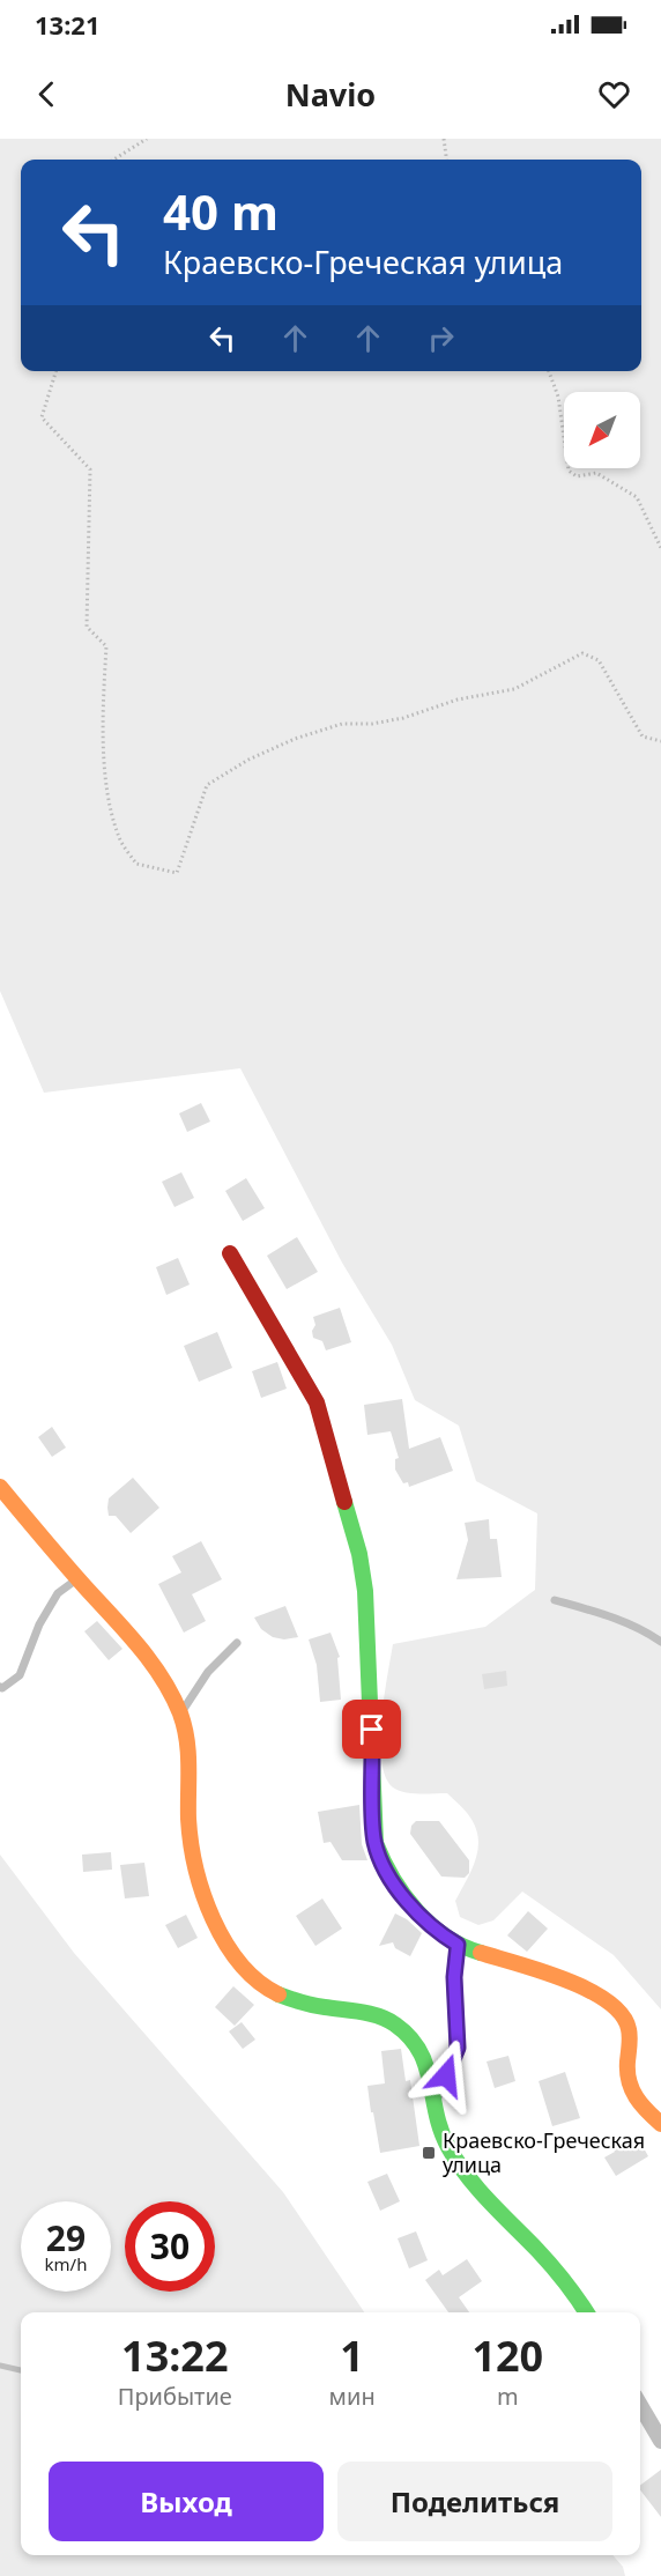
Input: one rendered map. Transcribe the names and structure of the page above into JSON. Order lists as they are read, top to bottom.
{
  "places": {
    "transit": ["Краевско-Греческая улица"]
  },
  "north": "bottom left",
  "page": {
    "status": "13:21",
    "header": "Navio",
    "turn": ["40 m", "Краевско-Греческая улица"],
    "speed": "29 km/h",
    "limit": "30",
    "eta": [
      "13:22",
      "Прибытие",
      "1",
      "мин",
      "120",
      "m"
    ],
    "buttons": ["Выход", "Поделиться"]
  }
}
